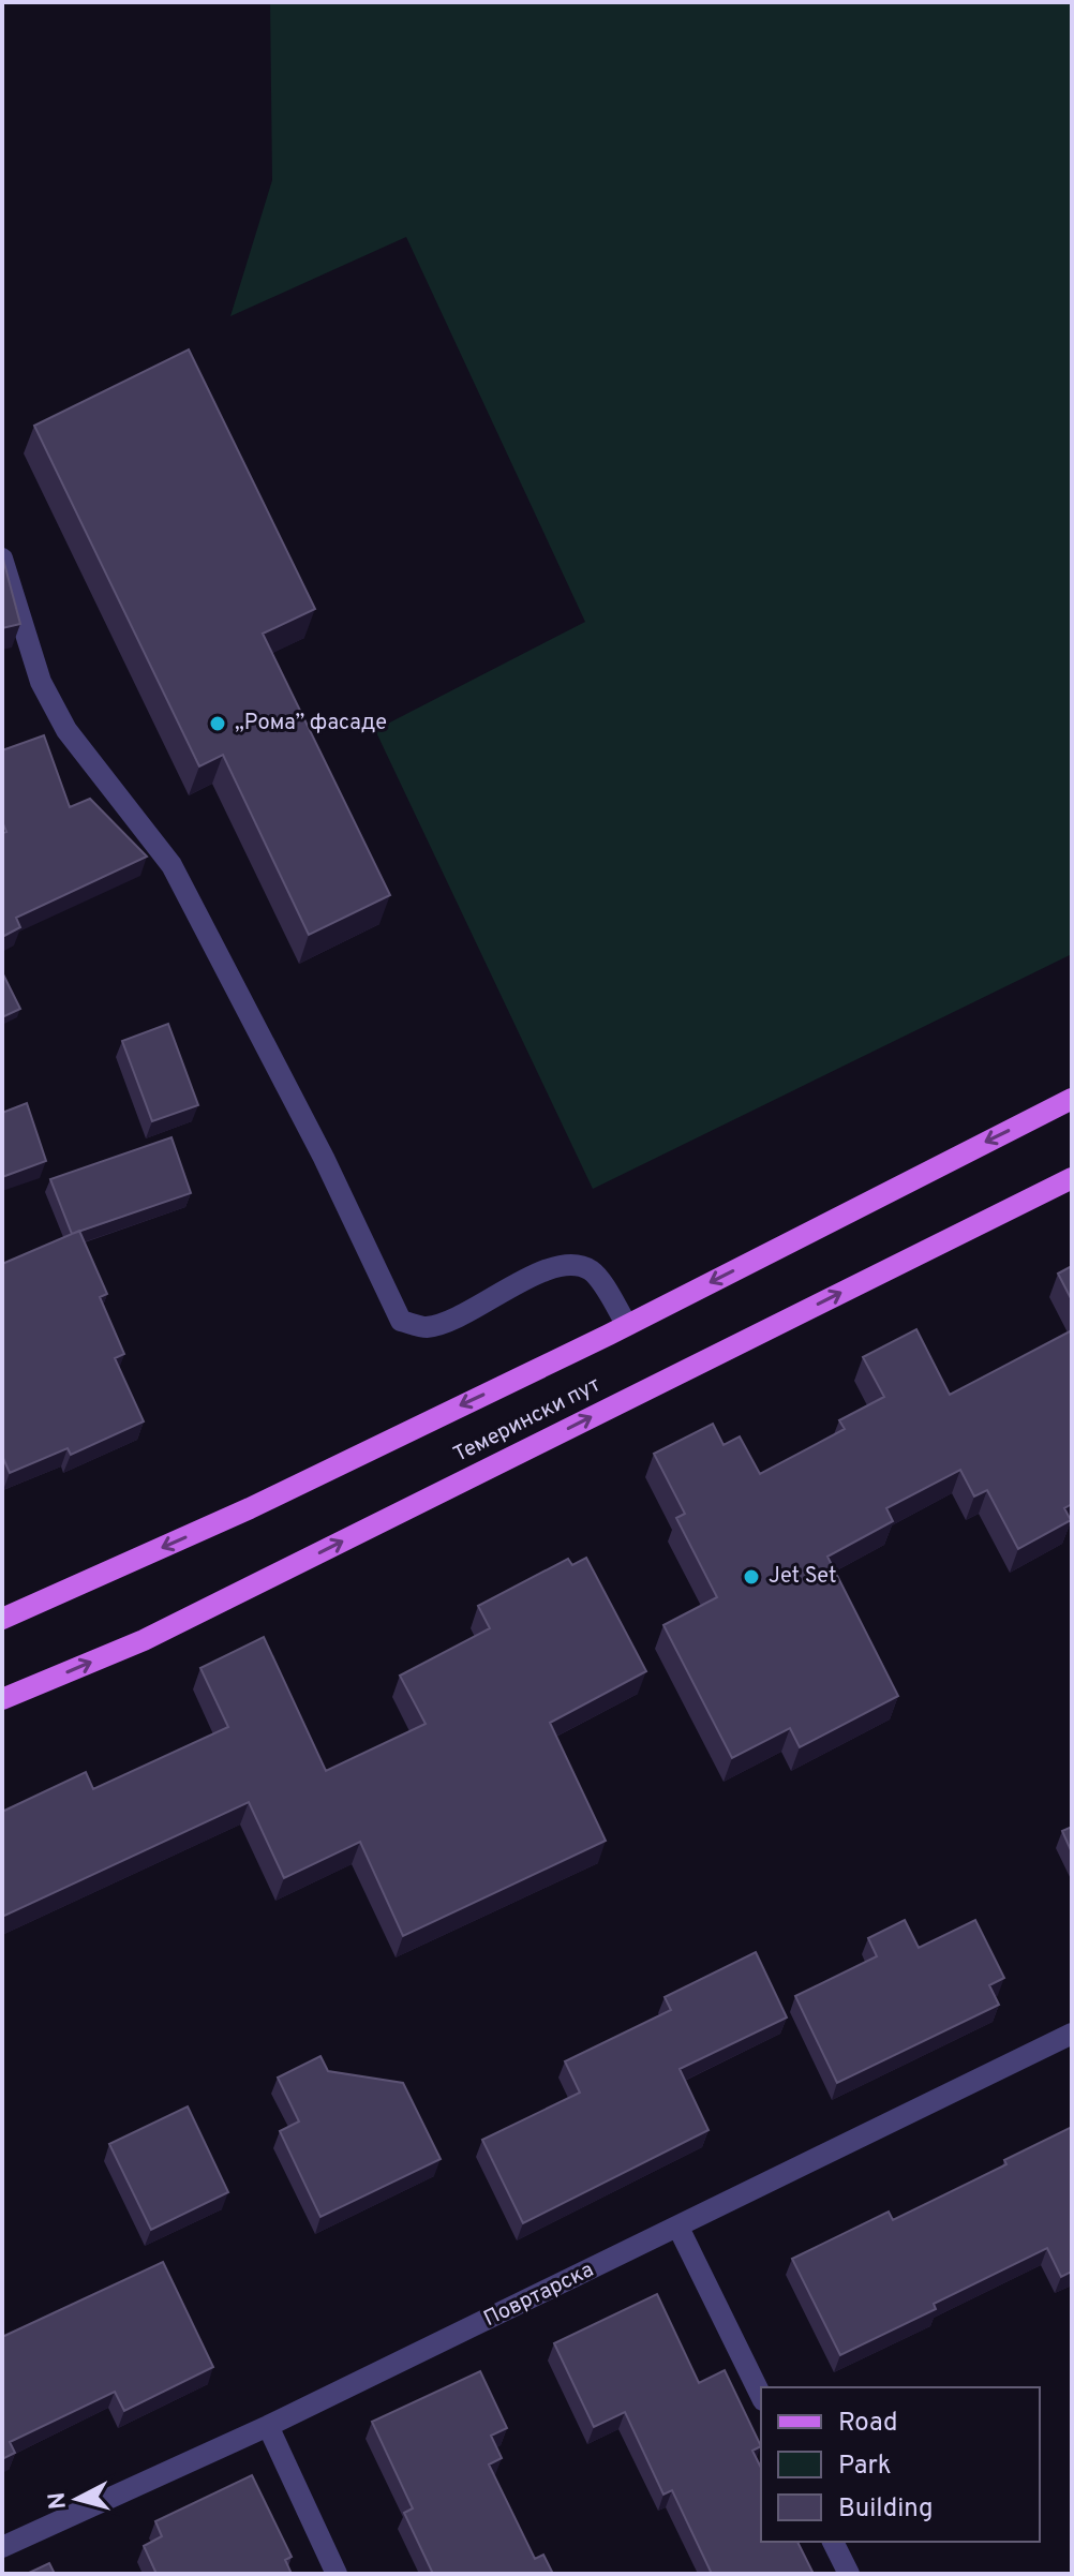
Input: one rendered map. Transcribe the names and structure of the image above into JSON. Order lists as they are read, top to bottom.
{
  "streets": {
    "main road": ["Темерински пут"],
    "street": ["Повртарска"]
  },
  "places": ["„Рома” фасаде", "Jet Set"],
  "legend": ["Road", "Park", "Building"],
  "north": "left"
}
